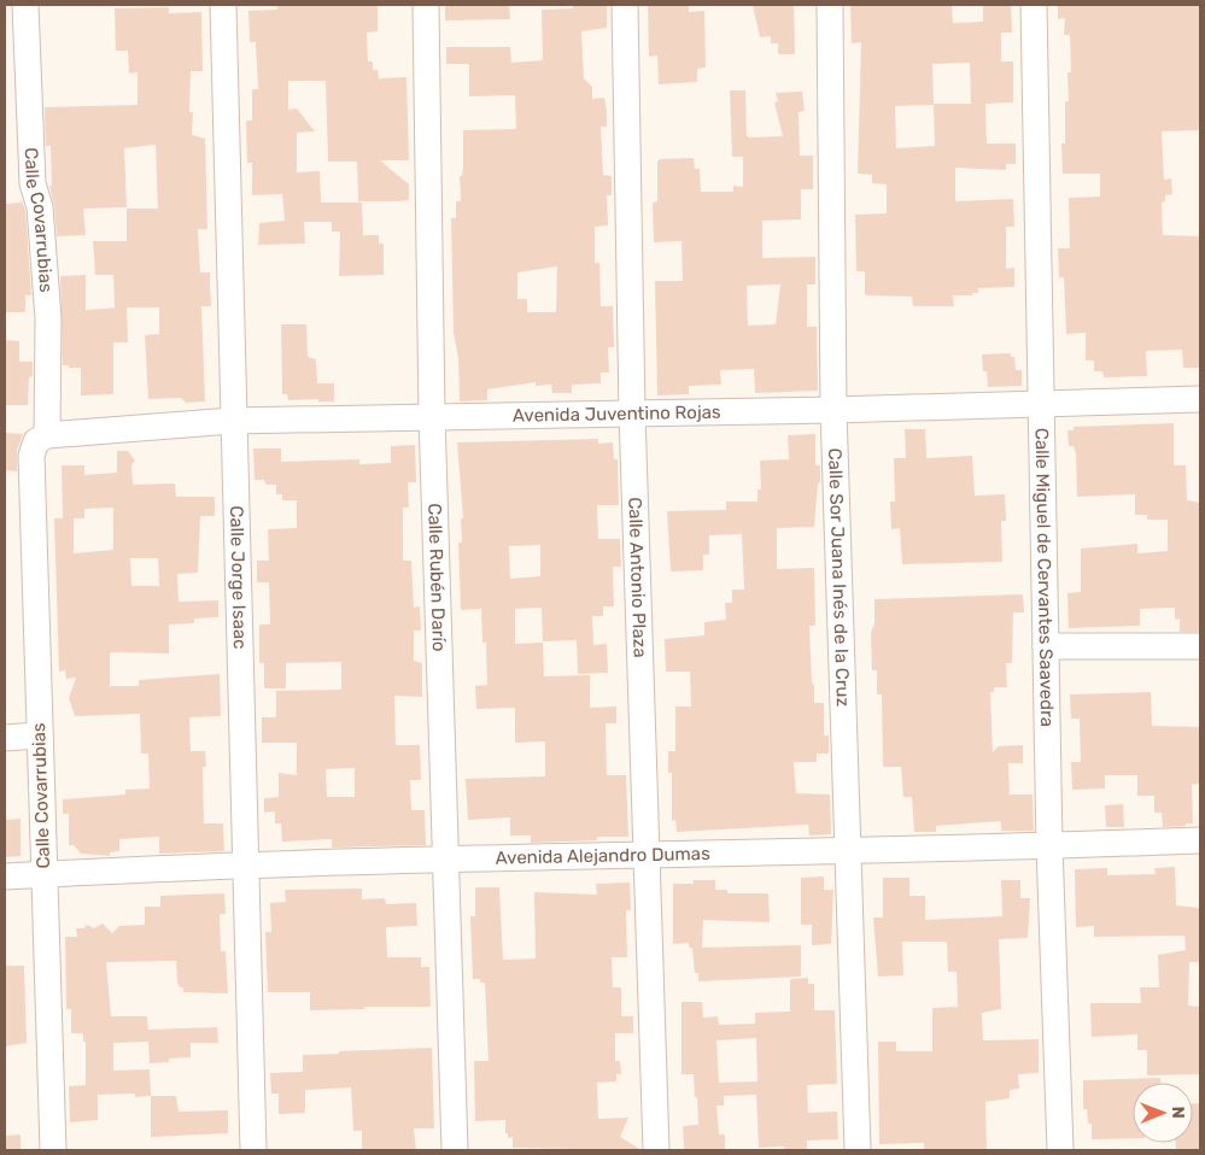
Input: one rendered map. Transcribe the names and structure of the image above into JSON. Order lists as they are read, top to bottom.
{
  "streets": {
    "street": [
      "Calle Covarrubias",
      "Avenida Juventino Rojas",
      "Calle Jorge Isaac",
      "Calle Rubén Darío",
      "Calle Antonio Plaza",
      "Calle Sor Juana Inés de la Cruz",
      "Calle Miguel de Cervantes Saavedra",
      "Avenida Alejandro Dumas"
    ]
  },
  "crossings": [
    ["Calle Covarrubias", "Avenida Juventino Rojas"],
    ["Calle Covarrubias", "Avenida Alejandro Dumas"],
    ["Avenida Juventino Rojas", "Calle Jorge Isaac"],
    ["Avenida Juventino Rojas", "Calle Rubén Darío"],
    ["Avenida Juventino Rojas", "Calle Antonio Plaza"],
    ["Avenida Juventino Rojas", "Calle Sor Juana Inés de la Cruz"],
    ["Avenida Juventino Rojas", "Calle Miguel de Cervantes Saavedra"],
    ["Calle Jorge Isaac", "Avenida Alejandro Dumas"],
    ["Calle Rubén Darío", "Avenida Alejandro Dumas"],
    ["Calle Antonio Plaza", "Avenida Alejandro Dumas"],
    ["Calle Sor Juana Inés de la Cruz", "Avenida Alejandro Dumas"],
    ["Calle Miguel de Cervantes Saavedra", "Avenida Alejandro Dumas"]
  ],
  "north": "right"
}
